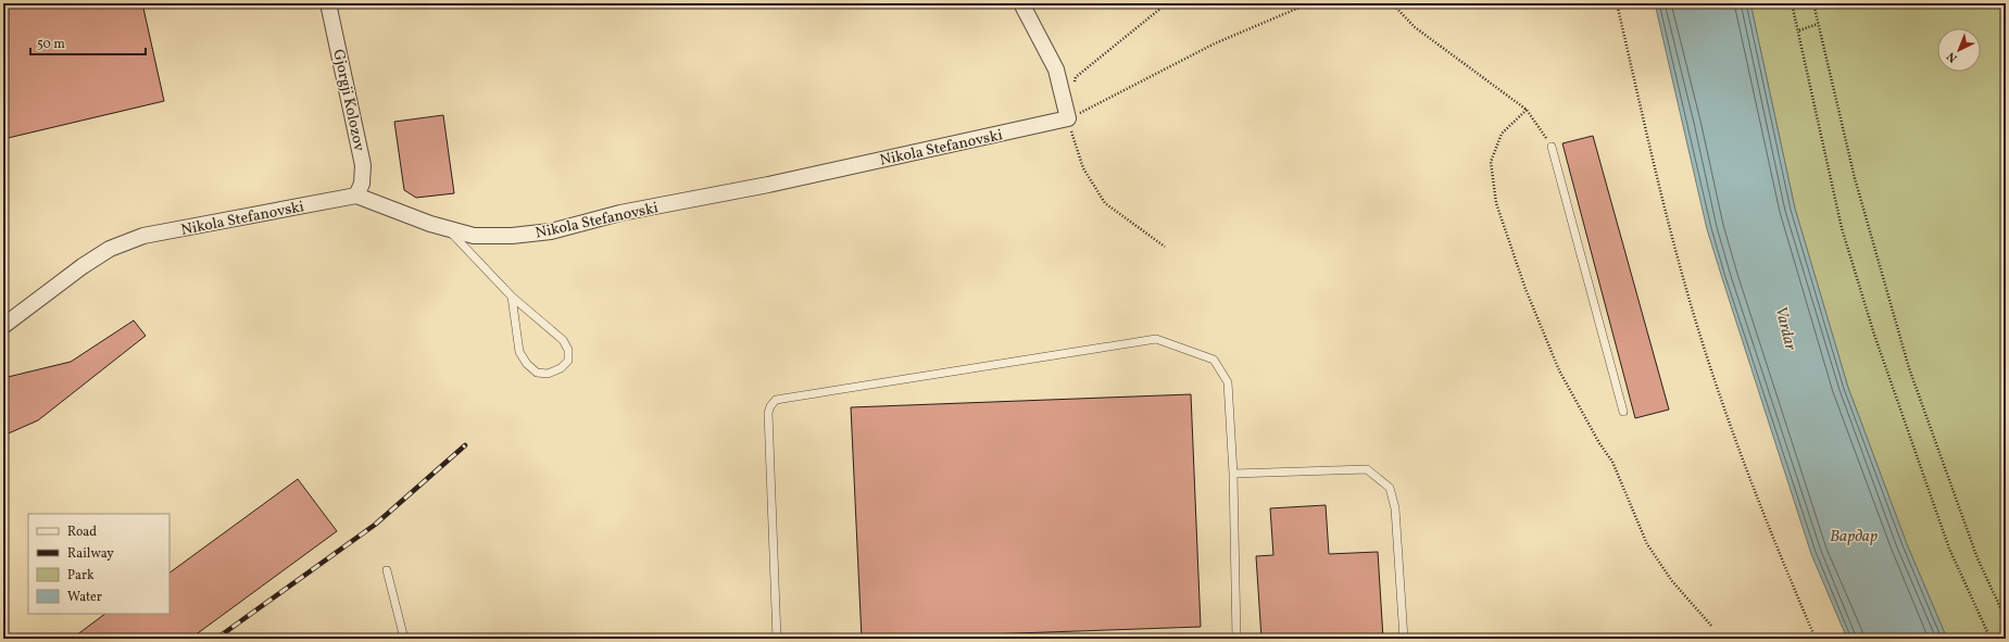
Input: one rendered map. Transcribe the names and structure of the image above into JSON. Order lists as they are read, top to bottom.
{
  "streets": {
    "street": ["Gjorgji Kolozov", "Nikola Stefanovski"]
  },
  "crossings": [
    ["Gjorgji Kolozov", "Nikola Stefanovski"]
  ],
  "water": ["Vardar", "Вардар"],
  "legend": [
    "Road",
    "Railway",
    "Park",
    "Water"
  ],
  "scale_bar": "50 m",
  "north": "bottom left"
}
